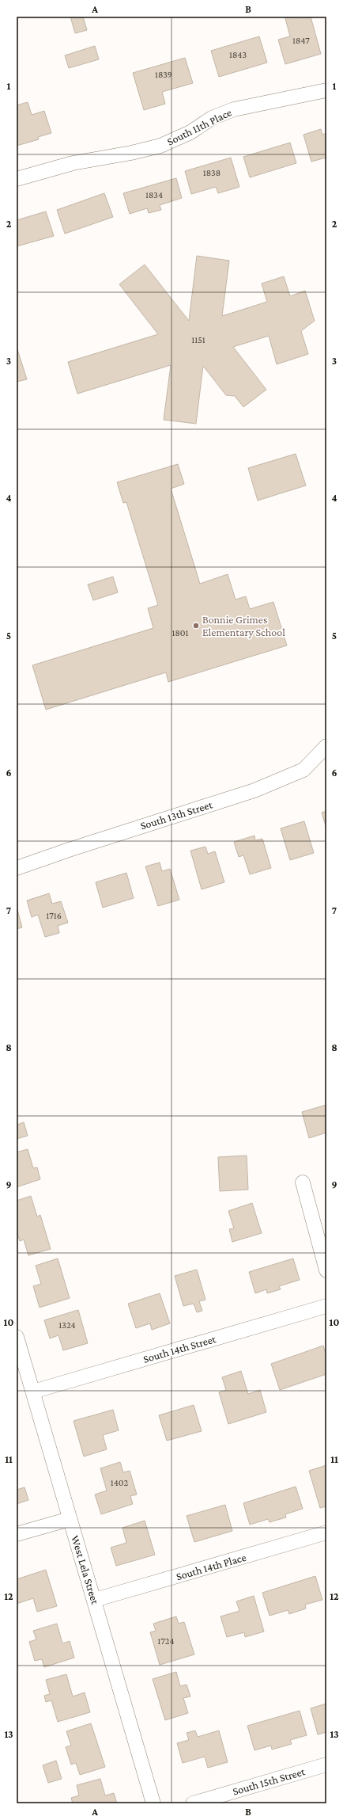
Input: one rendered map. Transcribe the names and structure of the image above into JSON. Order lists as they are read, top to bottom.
{
  "streets": {
    "street": [
      "South 11th Place",
      "South 13th Street",
      "South 14th Street",
      "South 14th Place",
      "West Lela Street",
      "South 15th Street"
    ]
  },
  "crossings": [
    ["South 14th Street", "West Lela Street"],
    ["South 14th Place", "West Lela Street"]
  ],
  "places": ["Bonnie Grimes Elementary School"],
  "house_numbers": [
    "1847",
    "1843",
    "1839",
    "1838",
    "1834",
    "1151",
    "1801",
    "1716",
    "1324",
    "1402",
    "1724"
  ],
  "grid": {
    "columns": ["A", "B"],
    "rows": [
      "1",
      "2",
      "3",
      "4",
      "5",
      "6",
      "7",
      "8",
      "9",
      "10",
      "11",
      "12",
      "13"
    ]
  }
}
